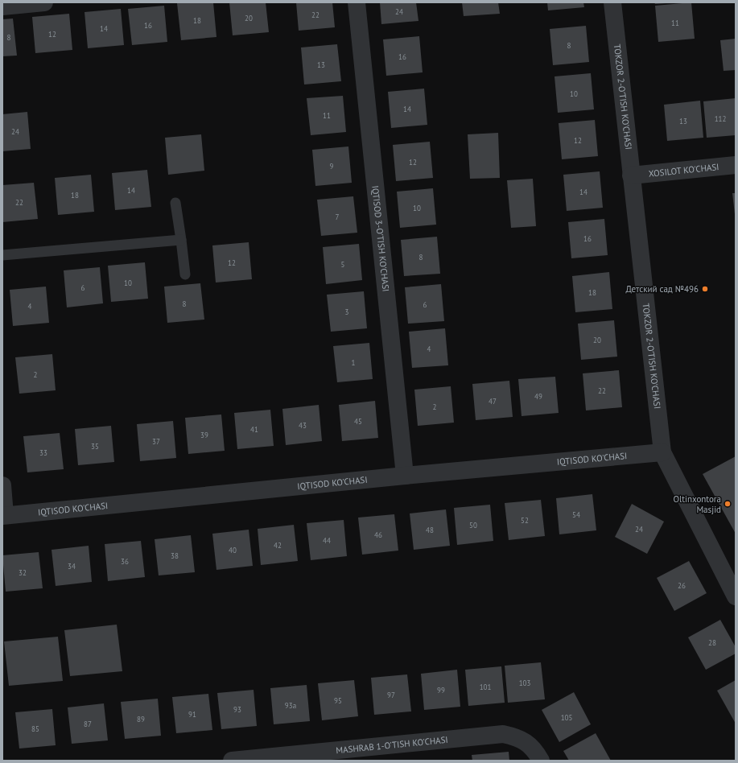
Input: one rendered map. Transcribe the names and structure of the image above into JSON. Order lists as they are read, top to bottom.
{
  "streets": {
    "street": [
      "TOKZOR 2-O'TISH KO'CHASI",
      "XOSILOT KO'CHASI",
      "IQTISOD 3-O'TISH KO'CHASI",
      "IQTISOD KO'CHASI",
      "MASHRAB 1-O'TISH KO'CHASI"
    ]
  },
  "crossings": [
    ["TOKZOR 2-O'TISH KO'CHASI", "XOSILOT KO'CHASI"],
    ["TOKZOR 2-O'TISH KO'CHASI", "IQTISOD KO'CHASI"],
    ["IQTISOD 3-O'TISH KO'CHASI", "IQTISOD KO'CHASI"]
  ],
  "places": ["Детский сад №496", "Oltinxontora Masjid"],
  "house_numbers": [
    "24",
    "22",
    "20",
    "18",
    "11",
    "16",
    "14",
    "12",
    "8",
    "8",
    "16",
    "13",
    "10",
    "14",
    "11",
    "112",
    "13",
    "24",
    "12",
    "12",
    "9",
    "14",
    "14",
    "18",
    "22",
    "10",
    "7",
    "16",
    "8",
    "12",
    "5",
    "10",
    "6",
    "18",
    "8",
    "6",
    "4",
    "3",
    "20",
    "4",
    "1",
    "2",
    "22",
    "49",
    "47",
    "2",
    "45",
    "43",
    "41",
    "39",
    "37",
    "35",
    "33",
    "54",
    "52",
    "50",
    "24",
    "48",
    "46",
    "44",
    "42",
    "40",
    "38",
    "36",
    "34",
    "32",
    "26",
    "28",
    "103",
    "101",
    "99",
    "97",
    "95",
    "93а",
    "93",
    "91",
    "105",
    "89",
    "87",
    "85"
  ]
}
